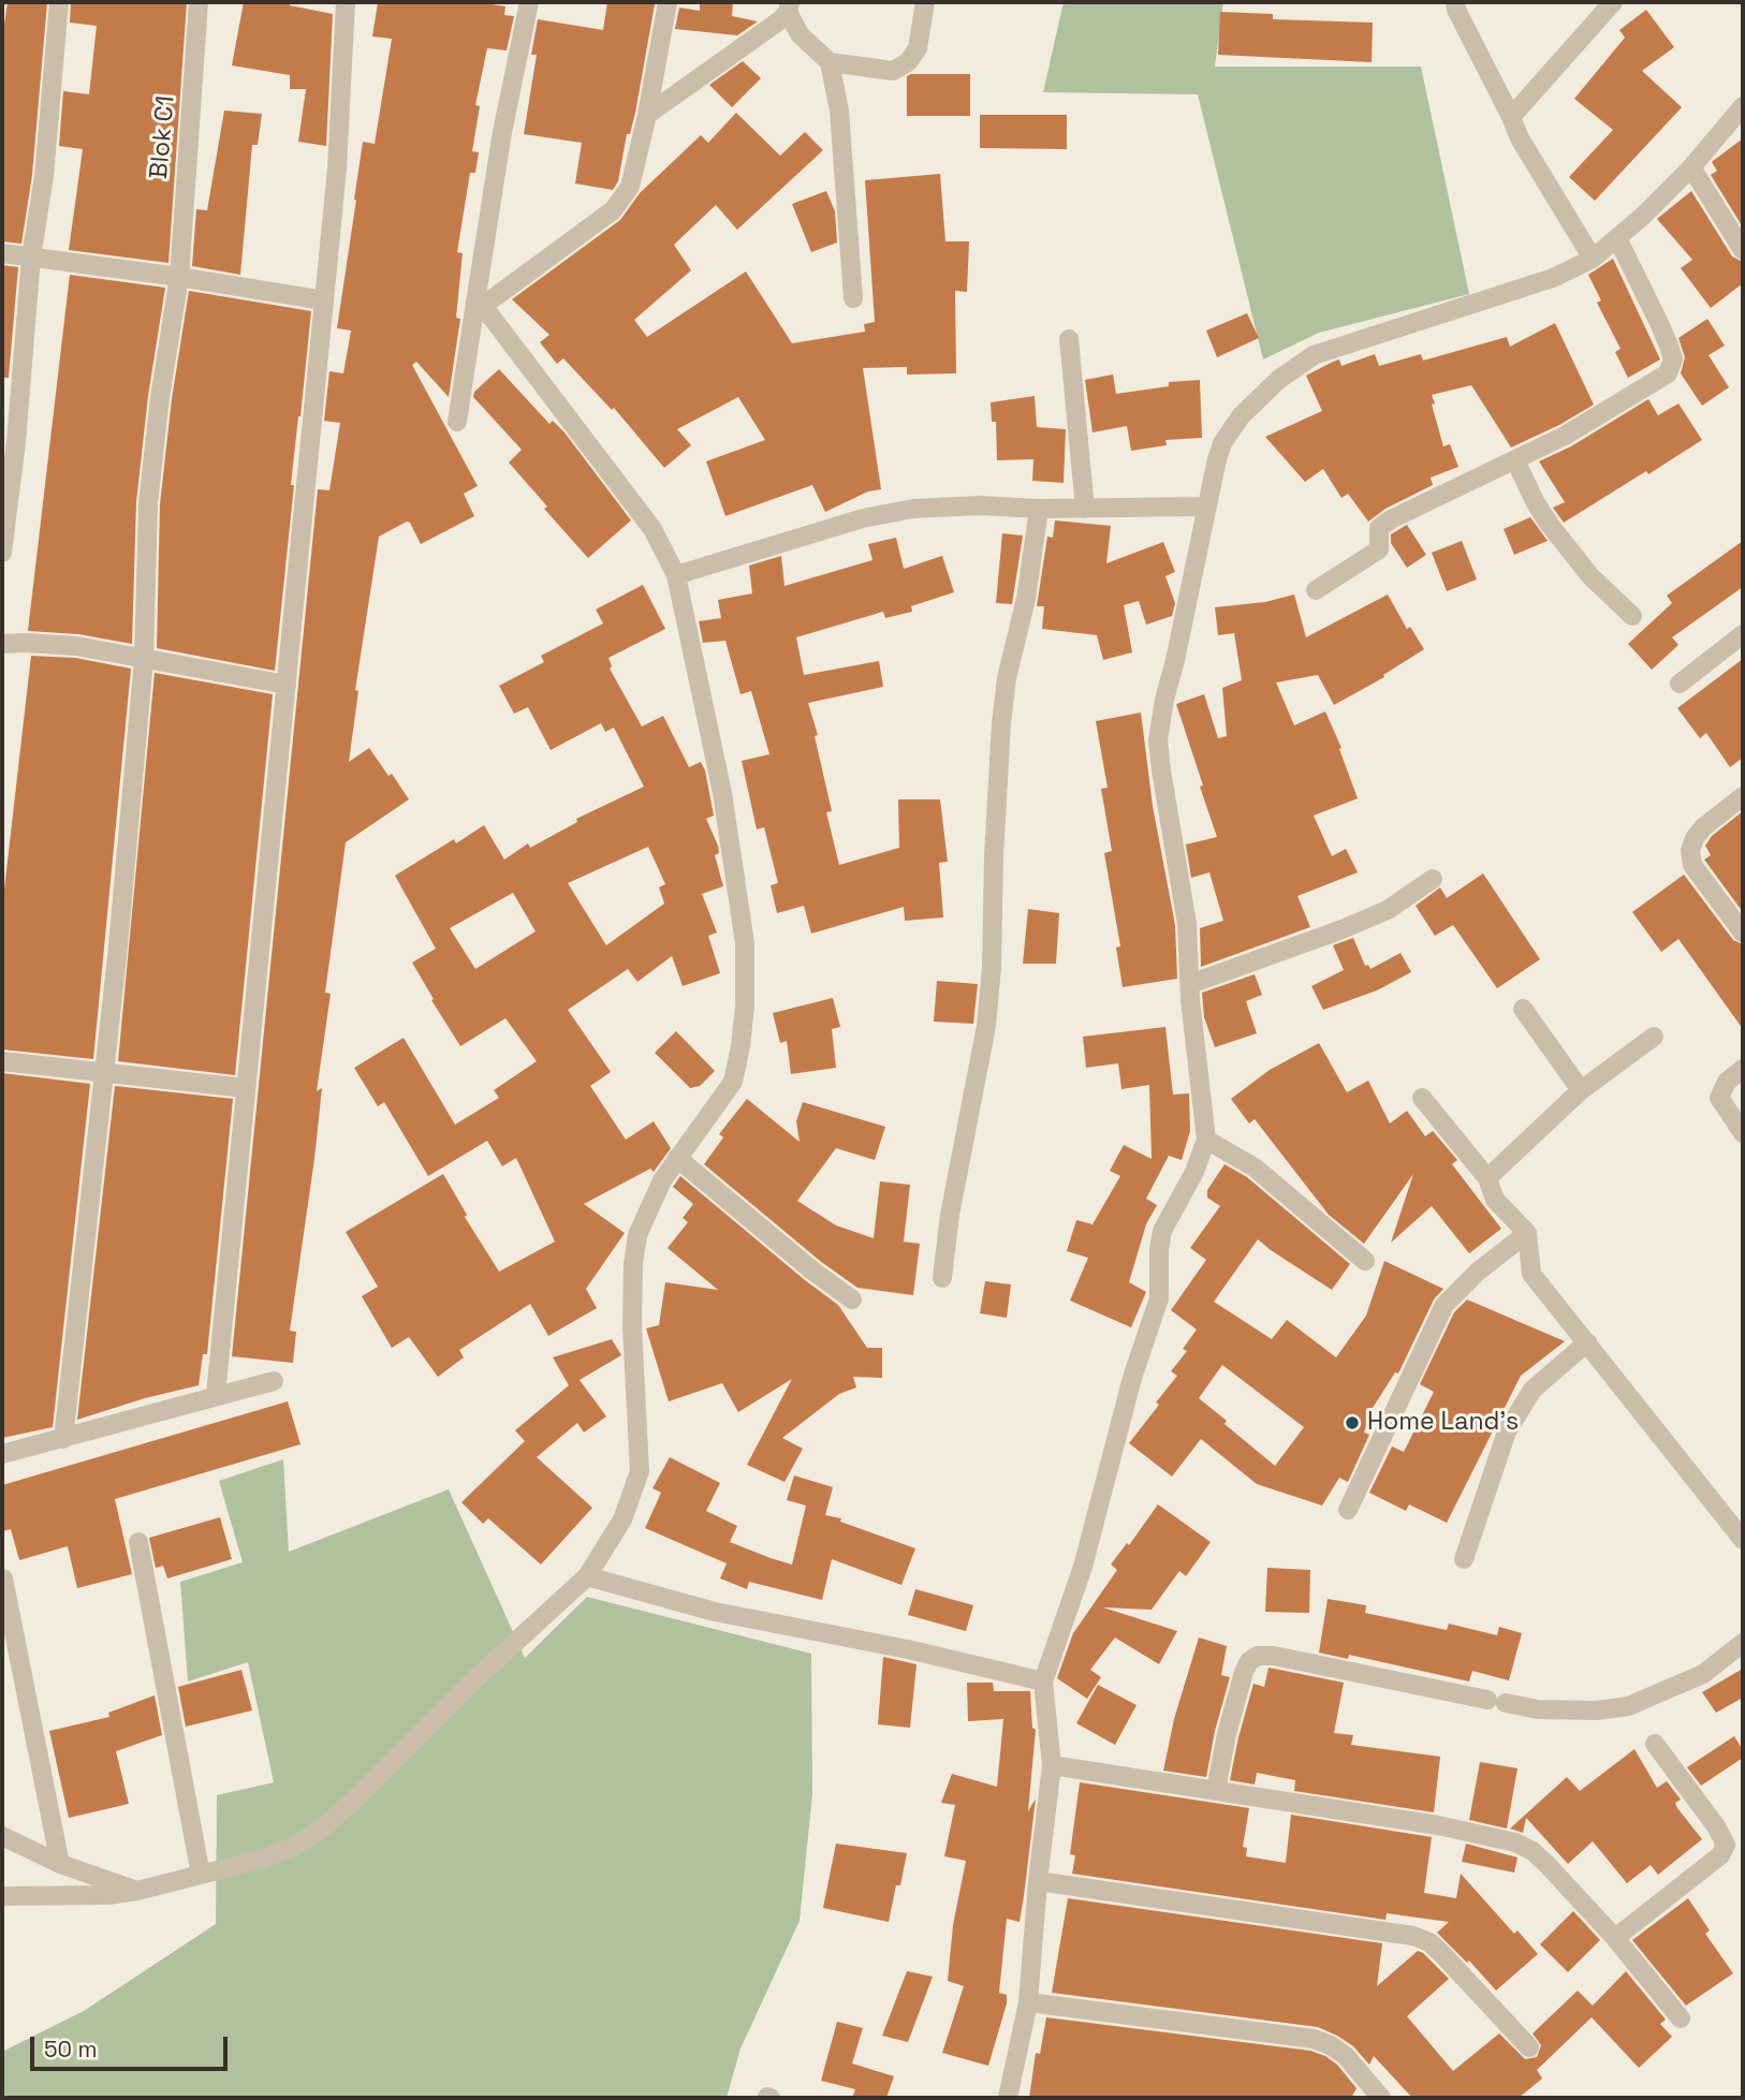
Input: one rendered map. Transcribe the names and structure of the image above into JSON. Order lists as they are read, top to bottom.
{
  "streets": {
    "street": ["Blok C1"]
  },
  "places": ["Home Land's"],
  "scale_bar": "50 m"
}
